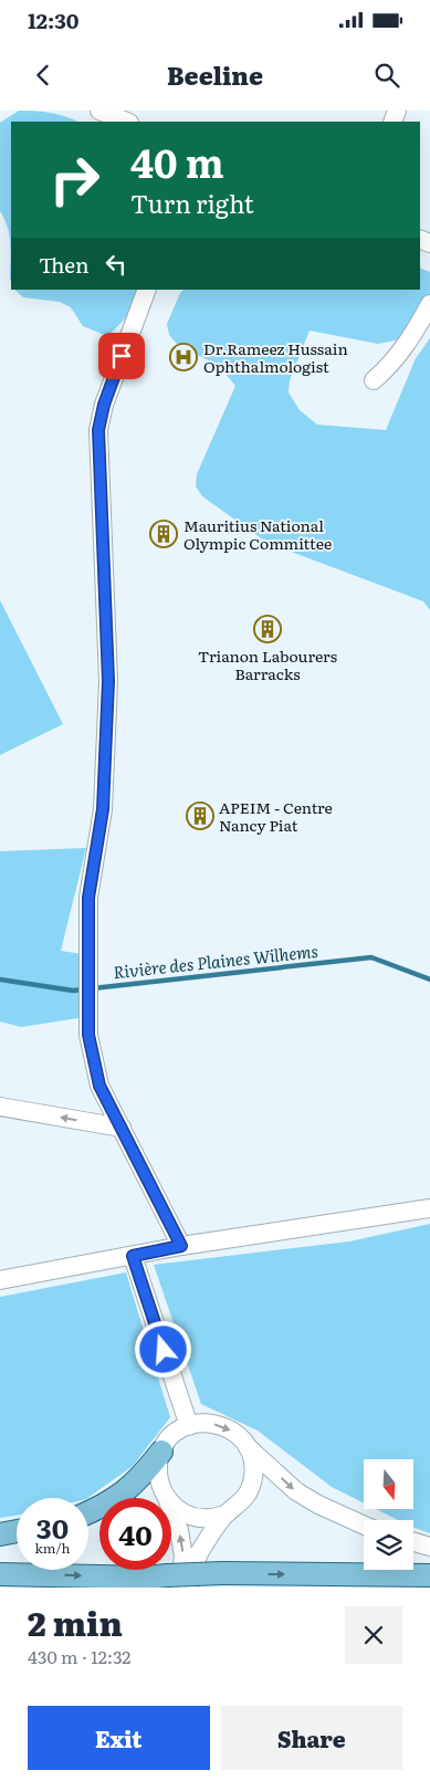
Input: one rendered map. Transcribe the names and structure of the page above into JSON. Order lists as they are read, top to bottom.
{
  "water": ["Rivière des Plaines Wilhems"],
  "places": {
    "hospital": ["Dr.Rameez Hussain Ophthalmologist"],
    "building": ["Mauritius National Olympic Committee", "Trianon Labourers Barracks", "APEIM - Centre Nancy Piat"]
  },
  "north": "bottom",
  "page": {
    "status": "12:30",
    "header": "Beeline",
    "turn": ["40 m", "Turn right"],
    "then": "Then",
    "speed": "30 km/h",
    "limit": "40",
    "heading": ["2 min", "430 m · 12:32"],
    "buttons": ["Exit", "Share"]
  }
}
